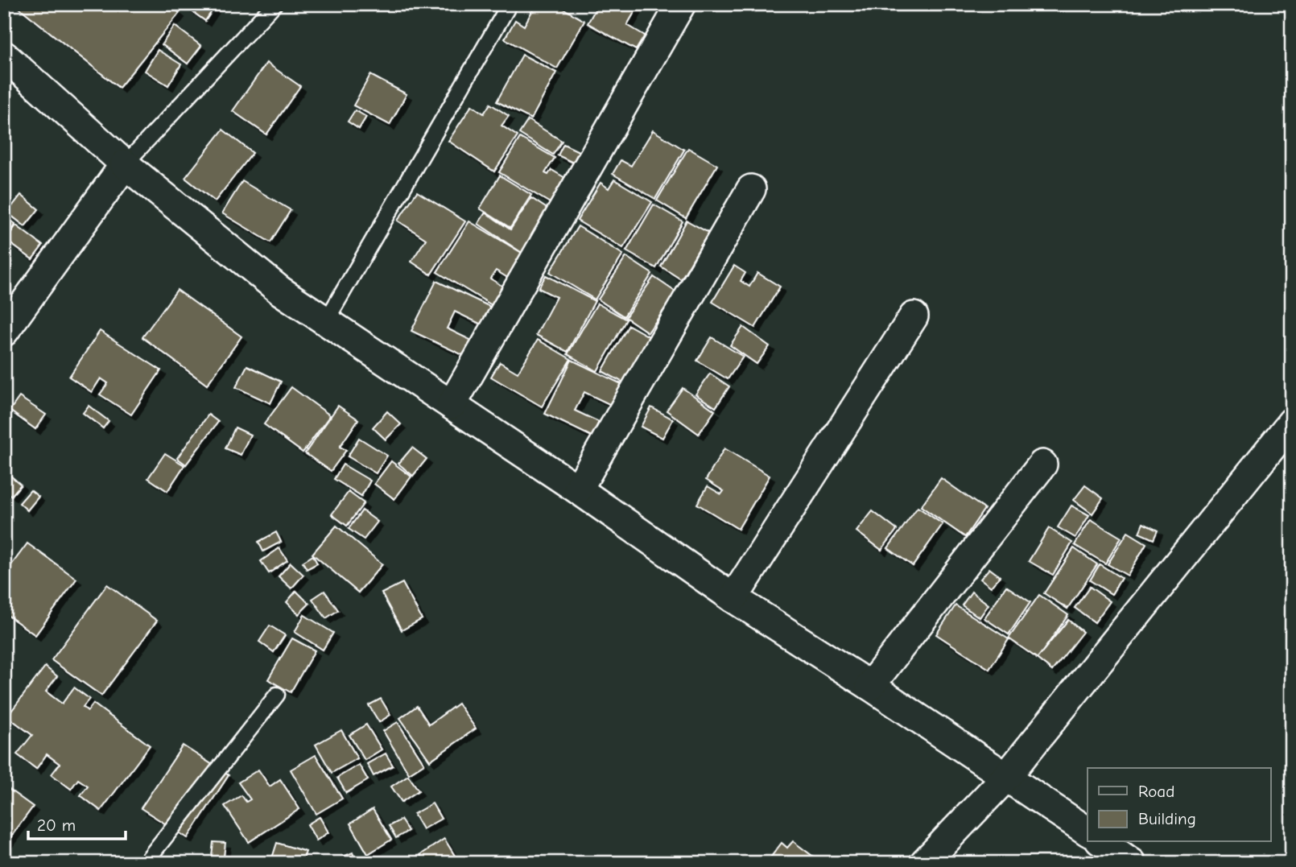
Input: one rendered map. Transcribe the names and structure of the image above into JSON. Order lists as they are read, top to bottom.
{
  "legend": ["Road", "Building"],
  "scale_bar": "20 m"
}
